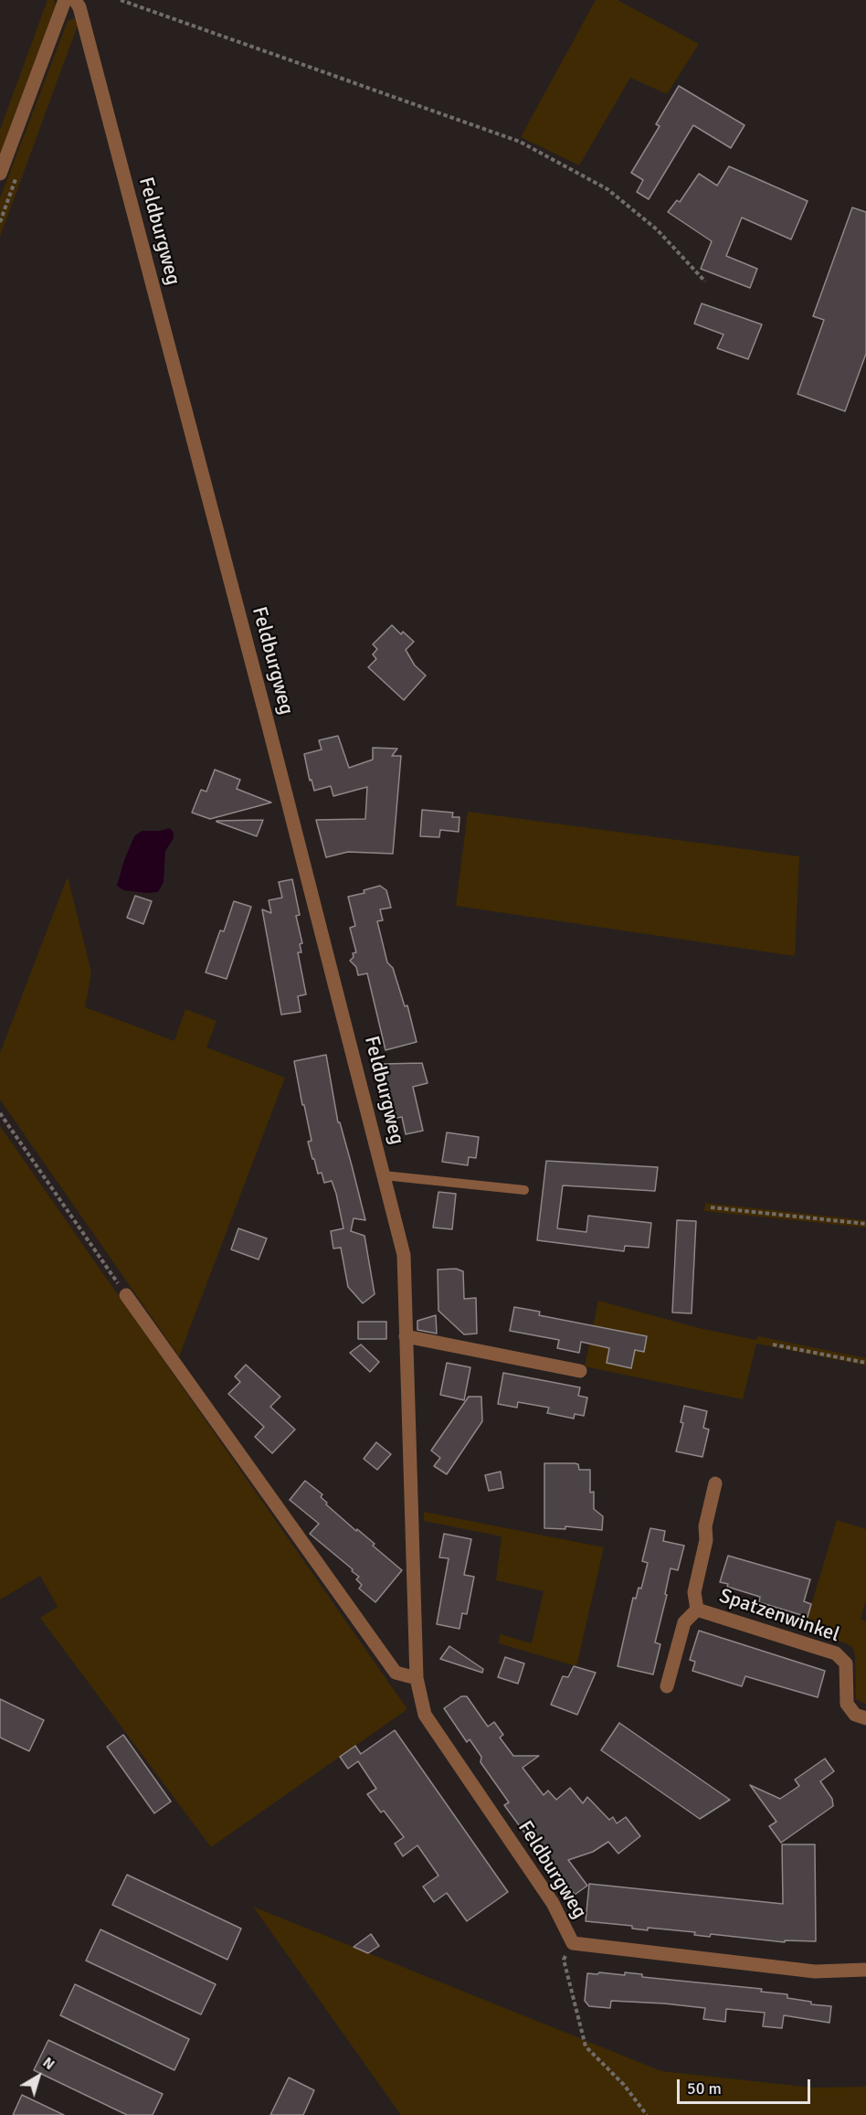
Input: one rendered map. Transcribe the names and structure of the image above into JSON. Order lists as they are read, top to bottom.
{
  "streets": {
    "street": ["Feldburgweg", "Spatzenwinkel"]
  },
  "scale_bar": "50 m",
  "north": "top right"
}
